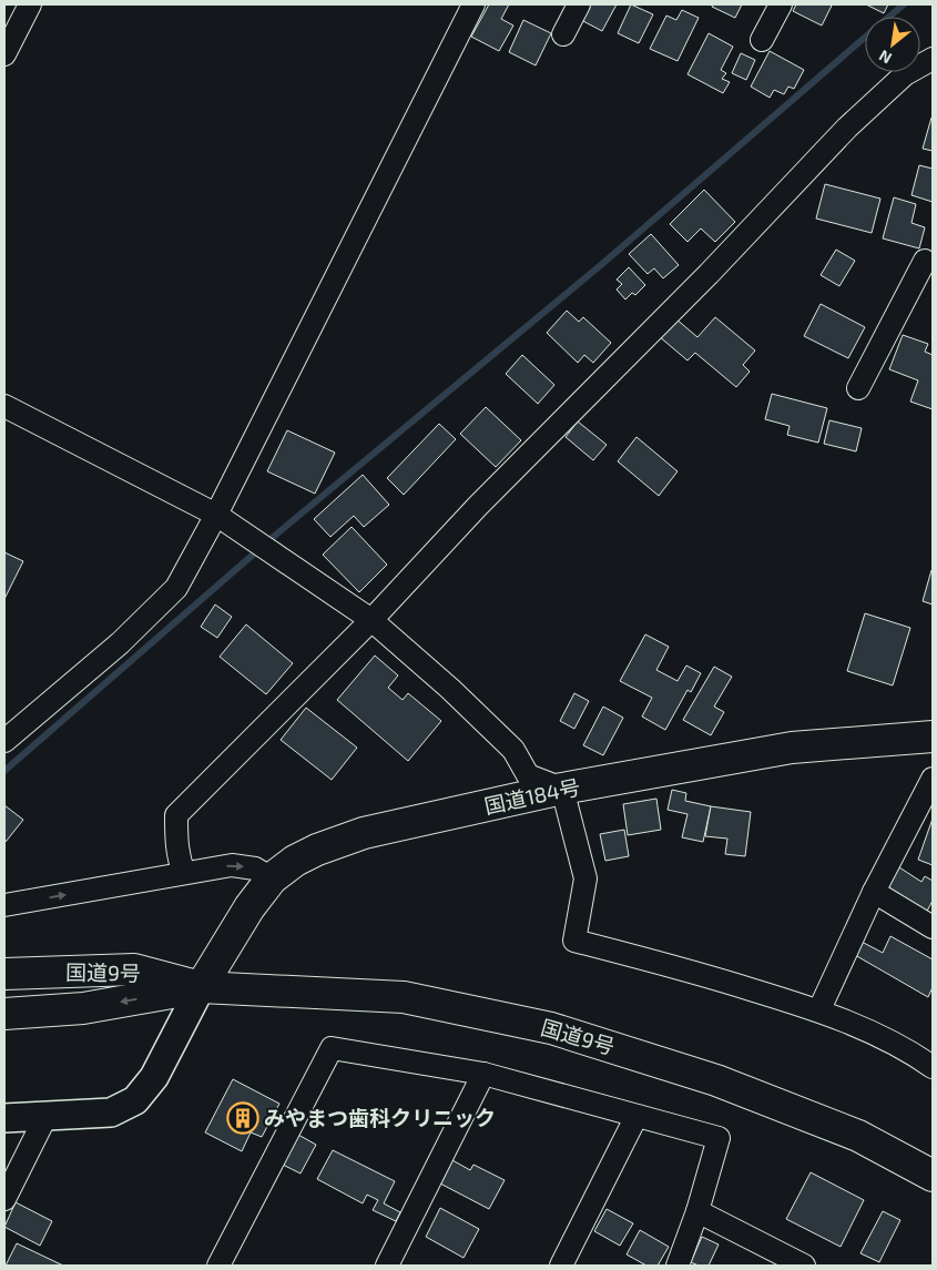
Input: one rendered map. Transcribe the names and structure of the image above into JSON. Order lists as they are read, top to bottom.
{
  "streets": {
    "highway": ["国道184号", "国道9号"]
  },
  "crossings": [
    ["国道184号", "国道9号"]
  ],
  "places": {
    "building": ["みやまつ歯科クリニック"]
  },
  "north": "bottom left"
}
